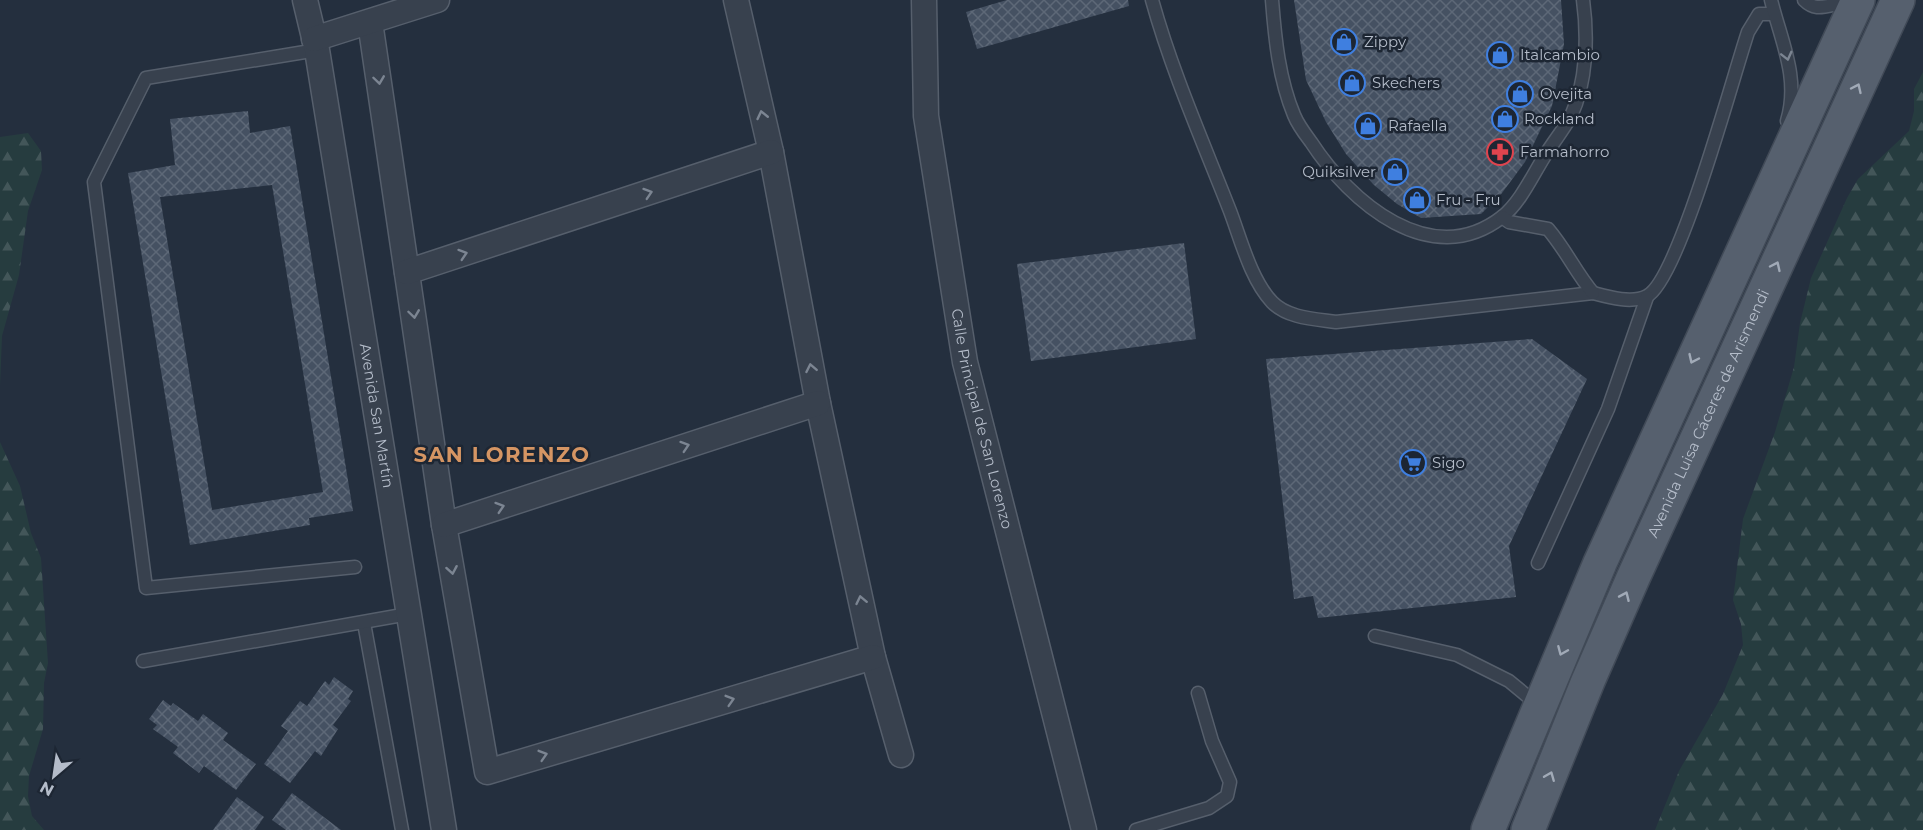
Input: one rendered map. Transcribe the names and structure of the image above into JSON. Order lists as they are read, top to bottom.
{
  "streets": {
    "main road": ["Avenida Luisa Cáceres de Arismendi"],
    "street": ["Avenida San Martín", "Calle Principal de San Lorenzo"]
  },
  "districts": ["SAN LORENZO"],
  "places": {
    "shop": [
      "Zippy",
      "Italcambio",
      "Skechers",
      "Ovejita",
      "Rockland",
      "Rafaella",
      "Quiksilver",
      "Fru - Fru"
    ],
    "pharmacy": ["Farmahorro"],
    "supermarket": ["Sigo"]
  },
  "north": "bottom left"
}
